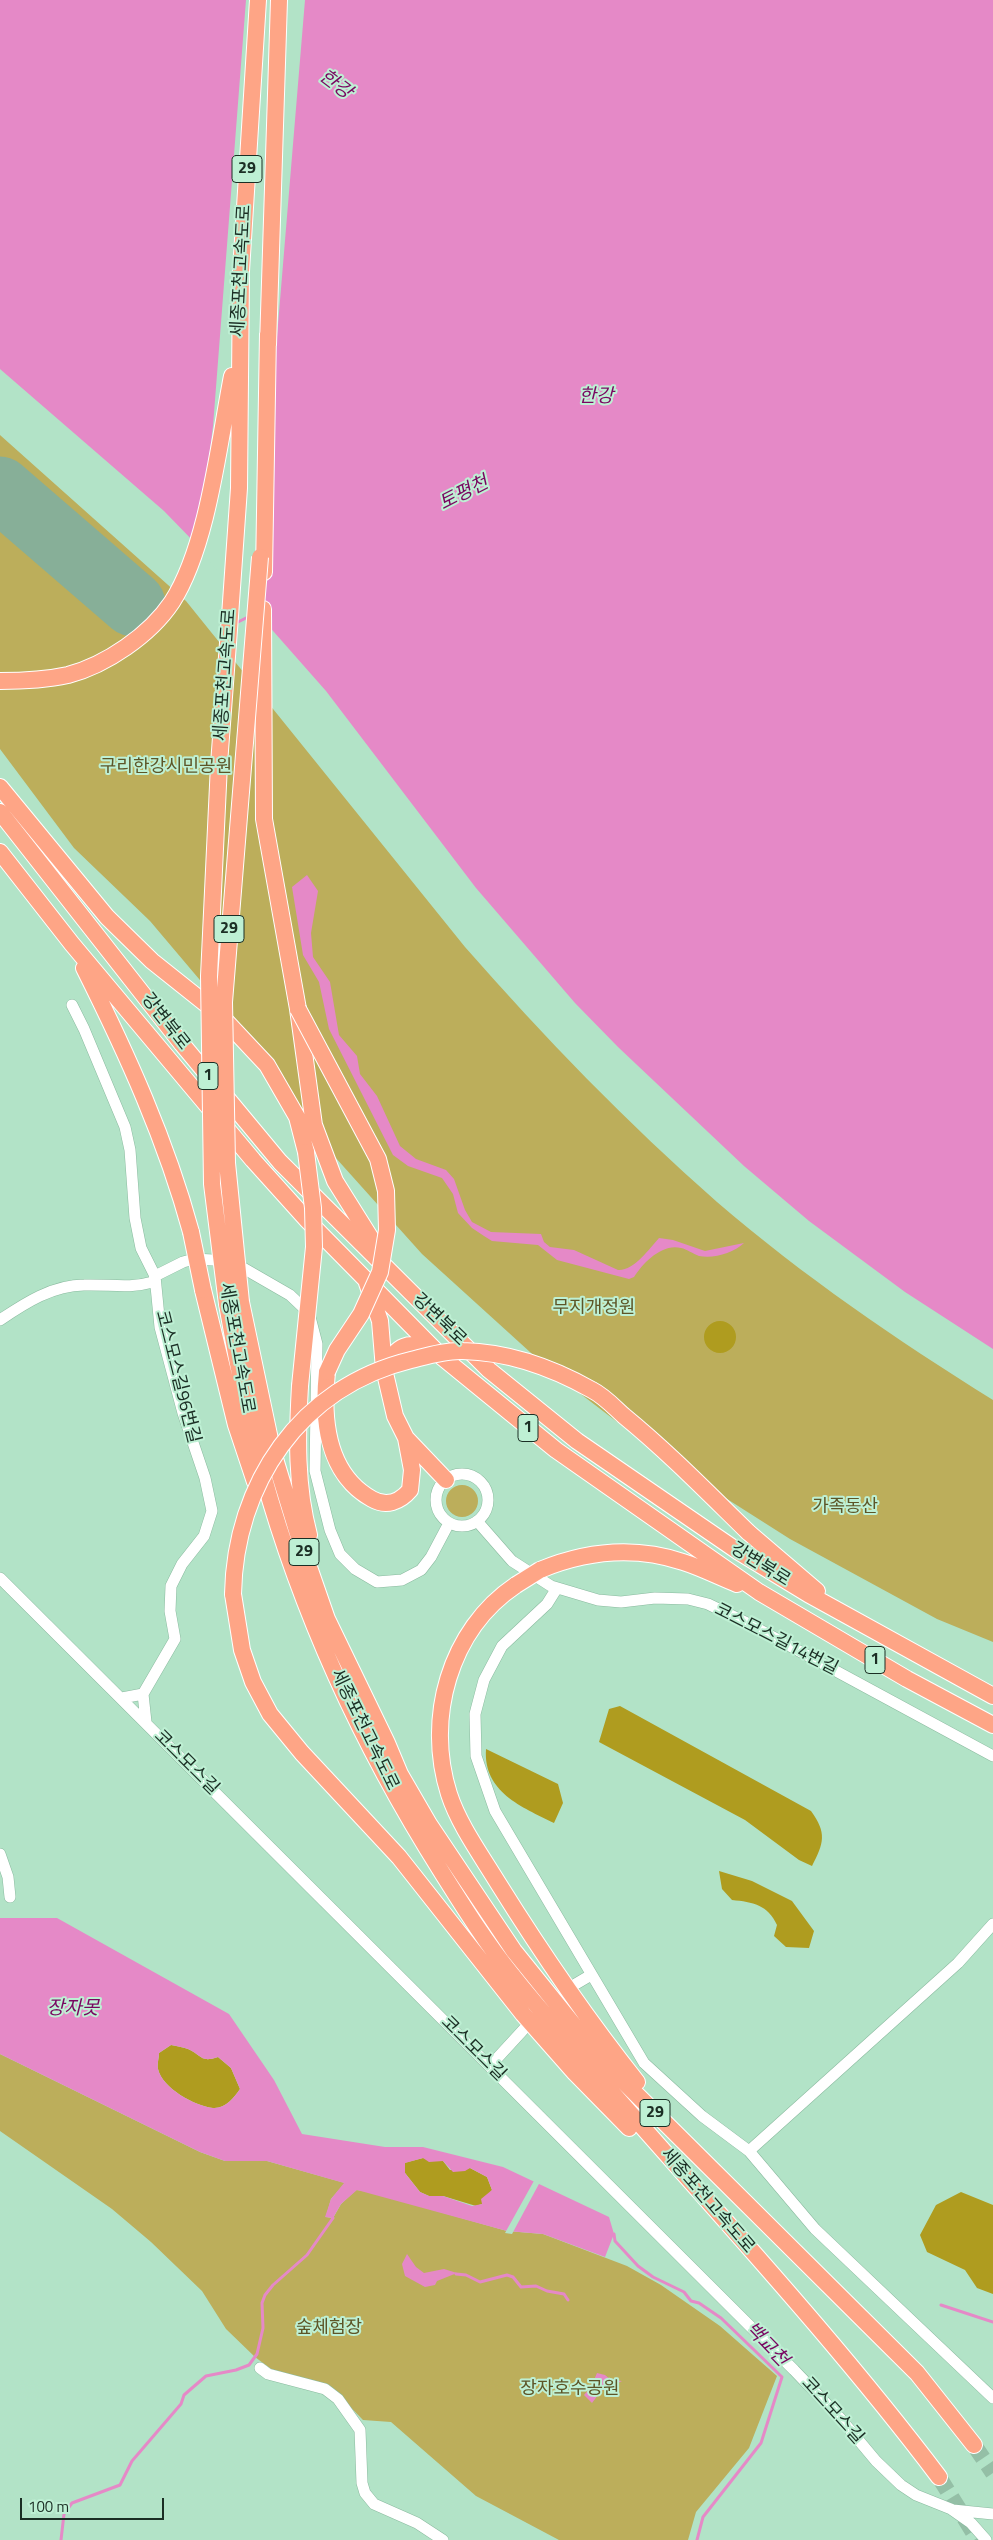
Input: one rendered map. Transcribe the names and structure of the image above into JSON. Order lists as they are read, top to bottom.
{
  "streets": {
    "highway": [
      "29",
      "세종포천고속도로",
      "강변북로",
      "1"
    ],
    "street": ["코스모스길96번길", "코스모스길14번길", "코스모스길"]
  },
  "water": [
    "한강",
    "토평천",
    "장자못",
    "백교천"
  ],
  "parks": [
    "구리한강시민공원",
    "무지개정원",
    "가족동산",
    "숲체험장",
    "장자호수공원"
  ],
  "scale_bar": "100 m"
}
